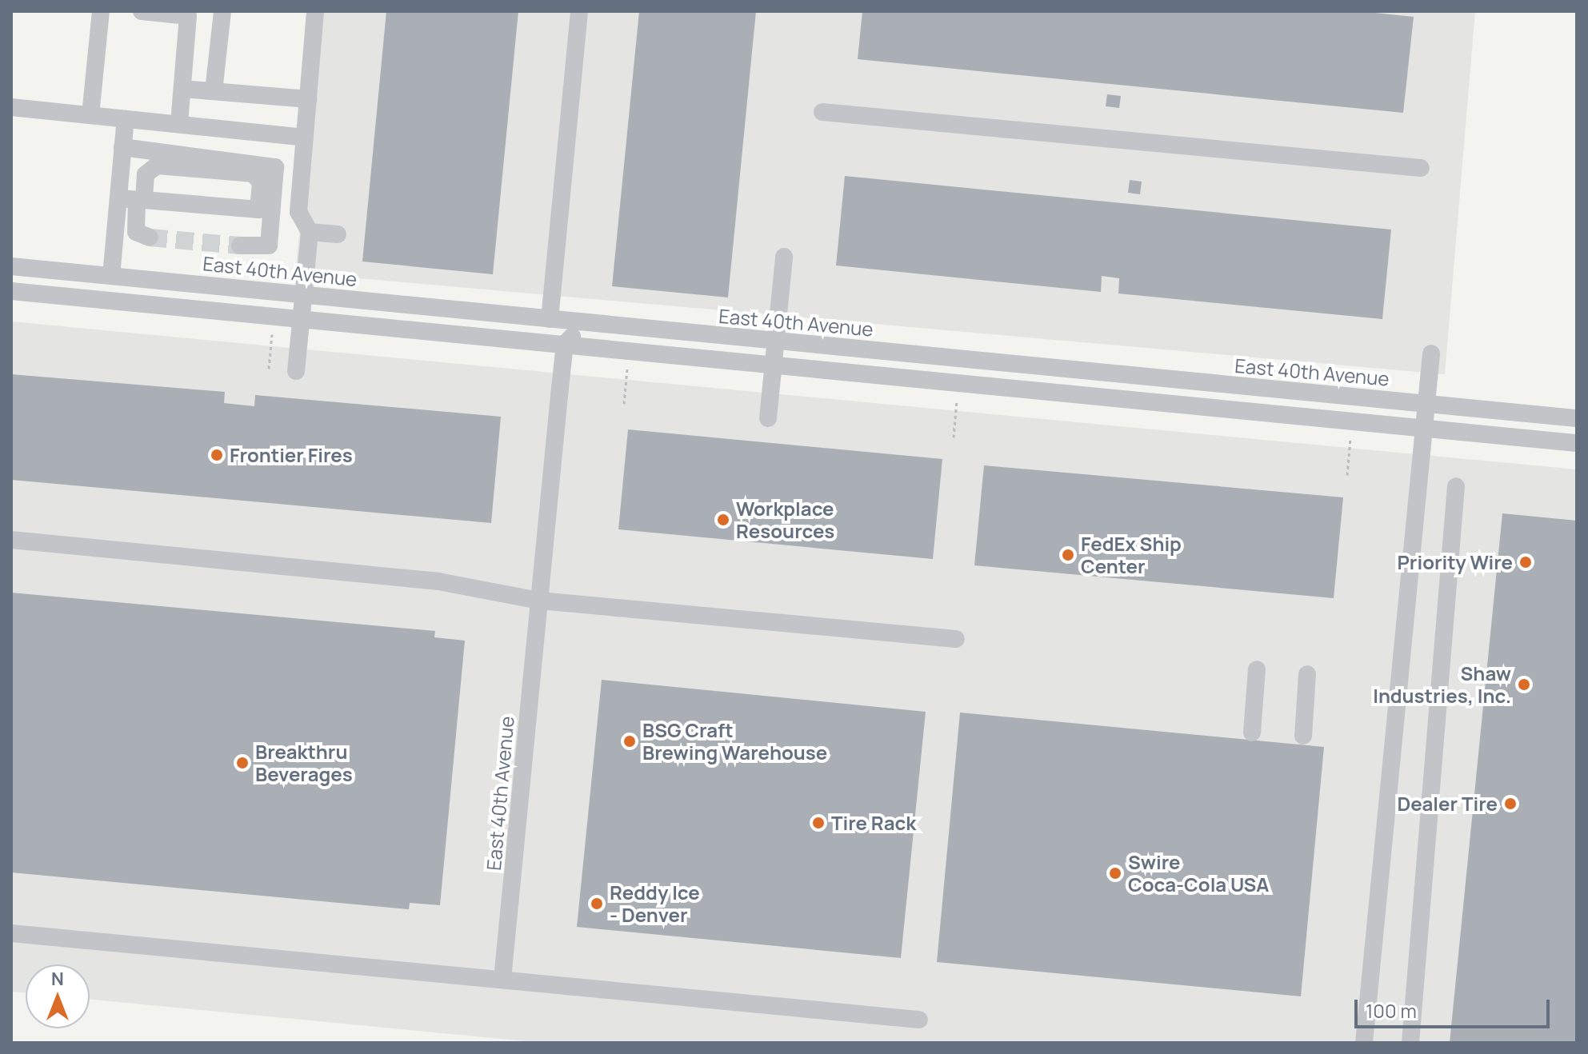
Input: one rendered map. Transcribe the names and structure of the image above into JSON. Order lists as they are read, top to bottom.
{
  "streets": {
    "street": ["East 40th Avenue"]
  },
  "places": [
    "Frontier Fires",
    "Workplace Resources",
    "FedEx Ship Center",
    "Priority Wire",
    "Shaw Industries, Inc.",
    "BSG Craft Brewing Warehouse",
    "Breakthru Beverages",
    "Dealer Tire",
    "Tire Rack",
    "Swire Coca-Cola USA",
    "Reddy Ice - Denver"
  ],
  "scale_bar": "100 m",
  "north": "top"
}
